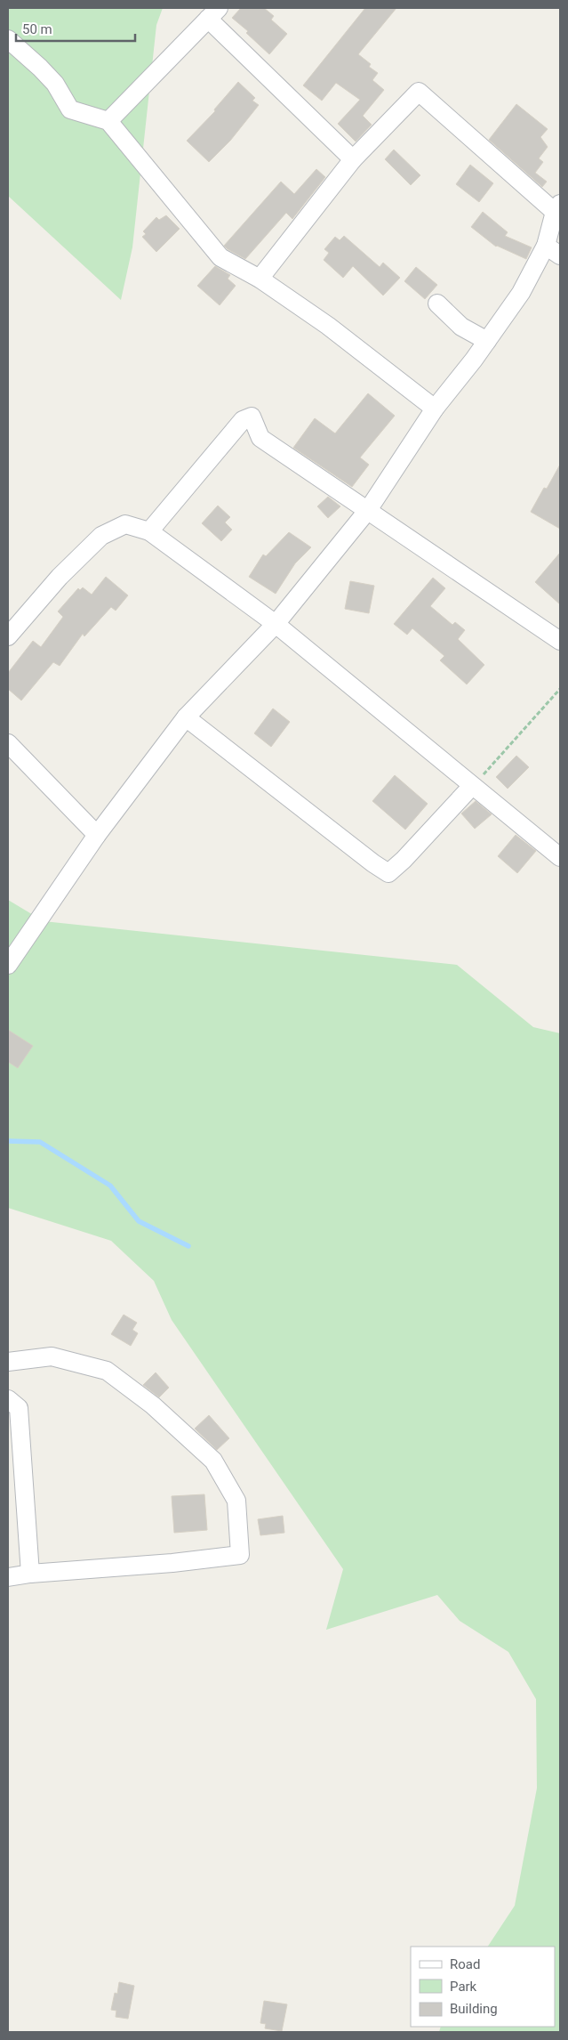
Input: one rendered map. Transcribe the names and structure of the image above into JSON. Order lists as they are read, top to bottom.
{
  "legend": ["Road", "Park", "Building"],
  "scale_bar": "50 m"
}
